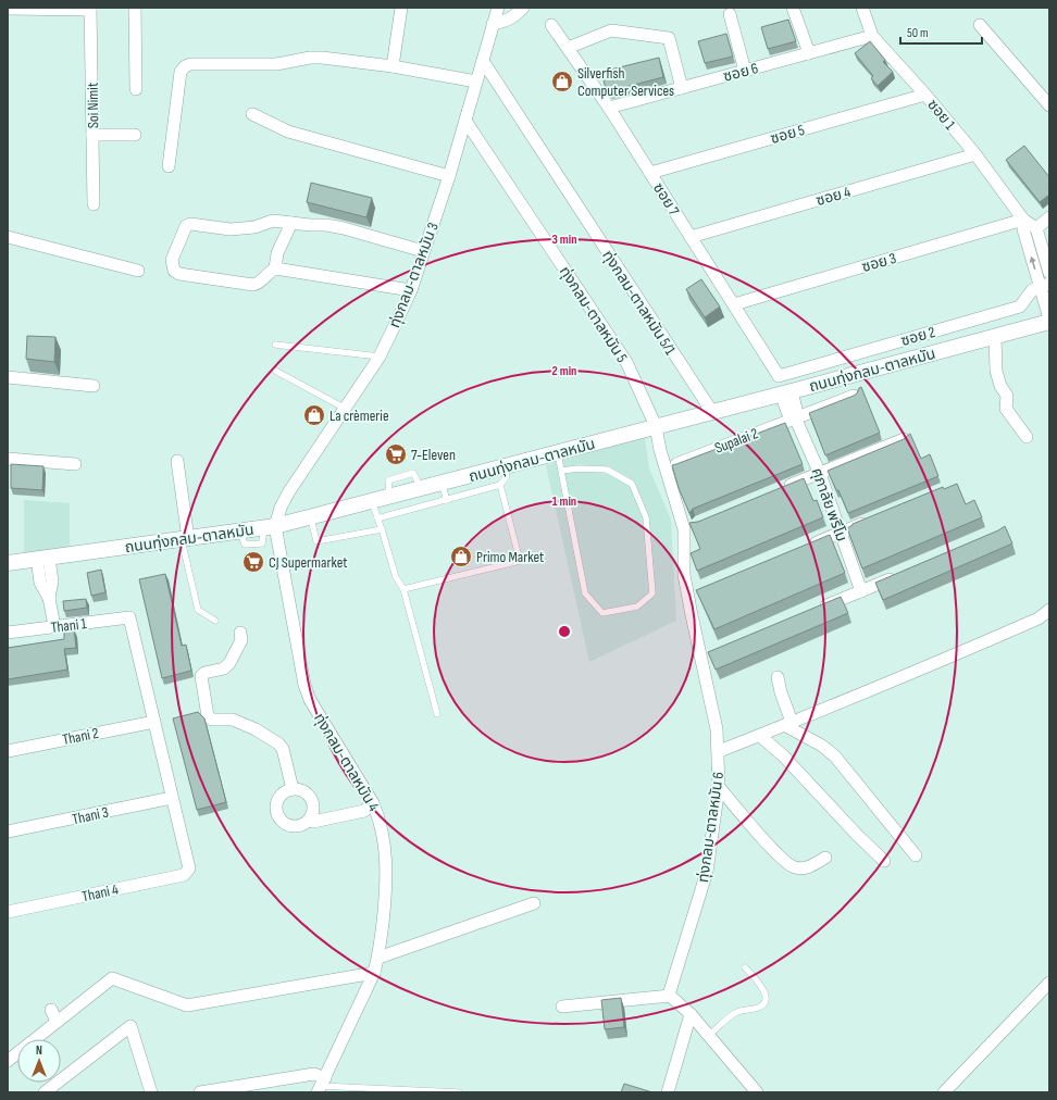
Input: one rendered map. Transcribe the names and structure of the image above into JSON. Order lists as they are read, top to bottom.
{
  "streets": {
    "street": [
      "ซอย 6",
      "Soi Nimit",
      "ซอย 1",
      "ซอย 5",
      "ซอย 4",
      "ซอย 7",
      "ซอย 3",
      "ทุ่งกลม-ตาลหมัน 3",
      "ทุ่งกลม-ตาลหมัน 5/1",
      "ทุ่งกลม-ตาลหมัน 5",
      "ซอย 2",
      "ถนนทุ่งกลม-ตาลหมัน",
      "Supalai 2",
      "ศุภาลัย พรีโม",
      "Thani 1",
      "Thani 2",
      "ทุ่งกลม-ตาลหมัน 4",
      "Thani 3",
      "ทุ่งกลม-ตาลหมัน 6",
      "Thani 4"
    ]
  },
  "crossings": [
    ["ซอย 6", "ซอย 1"],
    ["ซอย 6", "ซอย 7"],
    ["ซอย 1", "ซอย 5"],
    ["ซอย 1", "ซอย 4"],
    ["ซอย 1", "ซอย 3"],
    ["ซอย 1", "ซอย 2"],
    ["ซอย 5", "ซอย 7"],
    ["ซอย 4", "ซอย 7"],
    ["ซอย 7", "ซอย 3"],
    ["ซอย 7", "ซอย 2"],
    ["ทุ่งกลม-ตาลหมัน 3", "ทุ่งกลม-ตาลหมัน 5/1"],
    ["ทุ่งกลม-ตาลหมัน 3", "ทุ่งกลม-ตาลหมัน 5"],
    ["ทุ่งกลม-ตาลหมัน 3", "ถนนทุ่งกลม-ตาลหมัน"],
    ["ทุ่งกลม-ตาลหมัน 3", "ทุ่งกลม-ตาลหมัน 4"],
    ["ทุ่งกลม-ตาลหมัน 5/1", "ถนนทุ่งกลม-ตาลหมัน"],
    ["ทุ่งกลม-ตาลหมัน 5", "ถนนทุ่งกลม-ตาลหมัน"],
    ["ทุ่งกลม-ตาลหมัน 5", "ทุ่งกลม-ตาลหมัน 6"],
    ["ถนนทุ่งกลม-ตาลหมัน", "ศุภาลัย พรีโม"],
    ["ถนนทุ่งกลม-ตาลหมัน", "ทุ่งกลม-ตาลหมัน 4"],
    ["ถนนทุ่งกลม-ตาลหมัน", "ทุ่งกลม-ตาลหมัน 6"],
    ["Supalai 2", "ศุภาลัย พรีโม"],
    ["Thani 1", "Thani 2"],
    ["Thani 3", "Thani 4"]
  ],
  "places": {
    "shop": ["Silverfish Computer Services", "La crèmerie", "Primo Market"],
    "supermarket": ["7-Eleven", "CJ Supermarket"]
  },
  "scale_bar": "50 m",
  "north": "top",
  "rings": ["3 min", "2 min", "1 min"]
}
